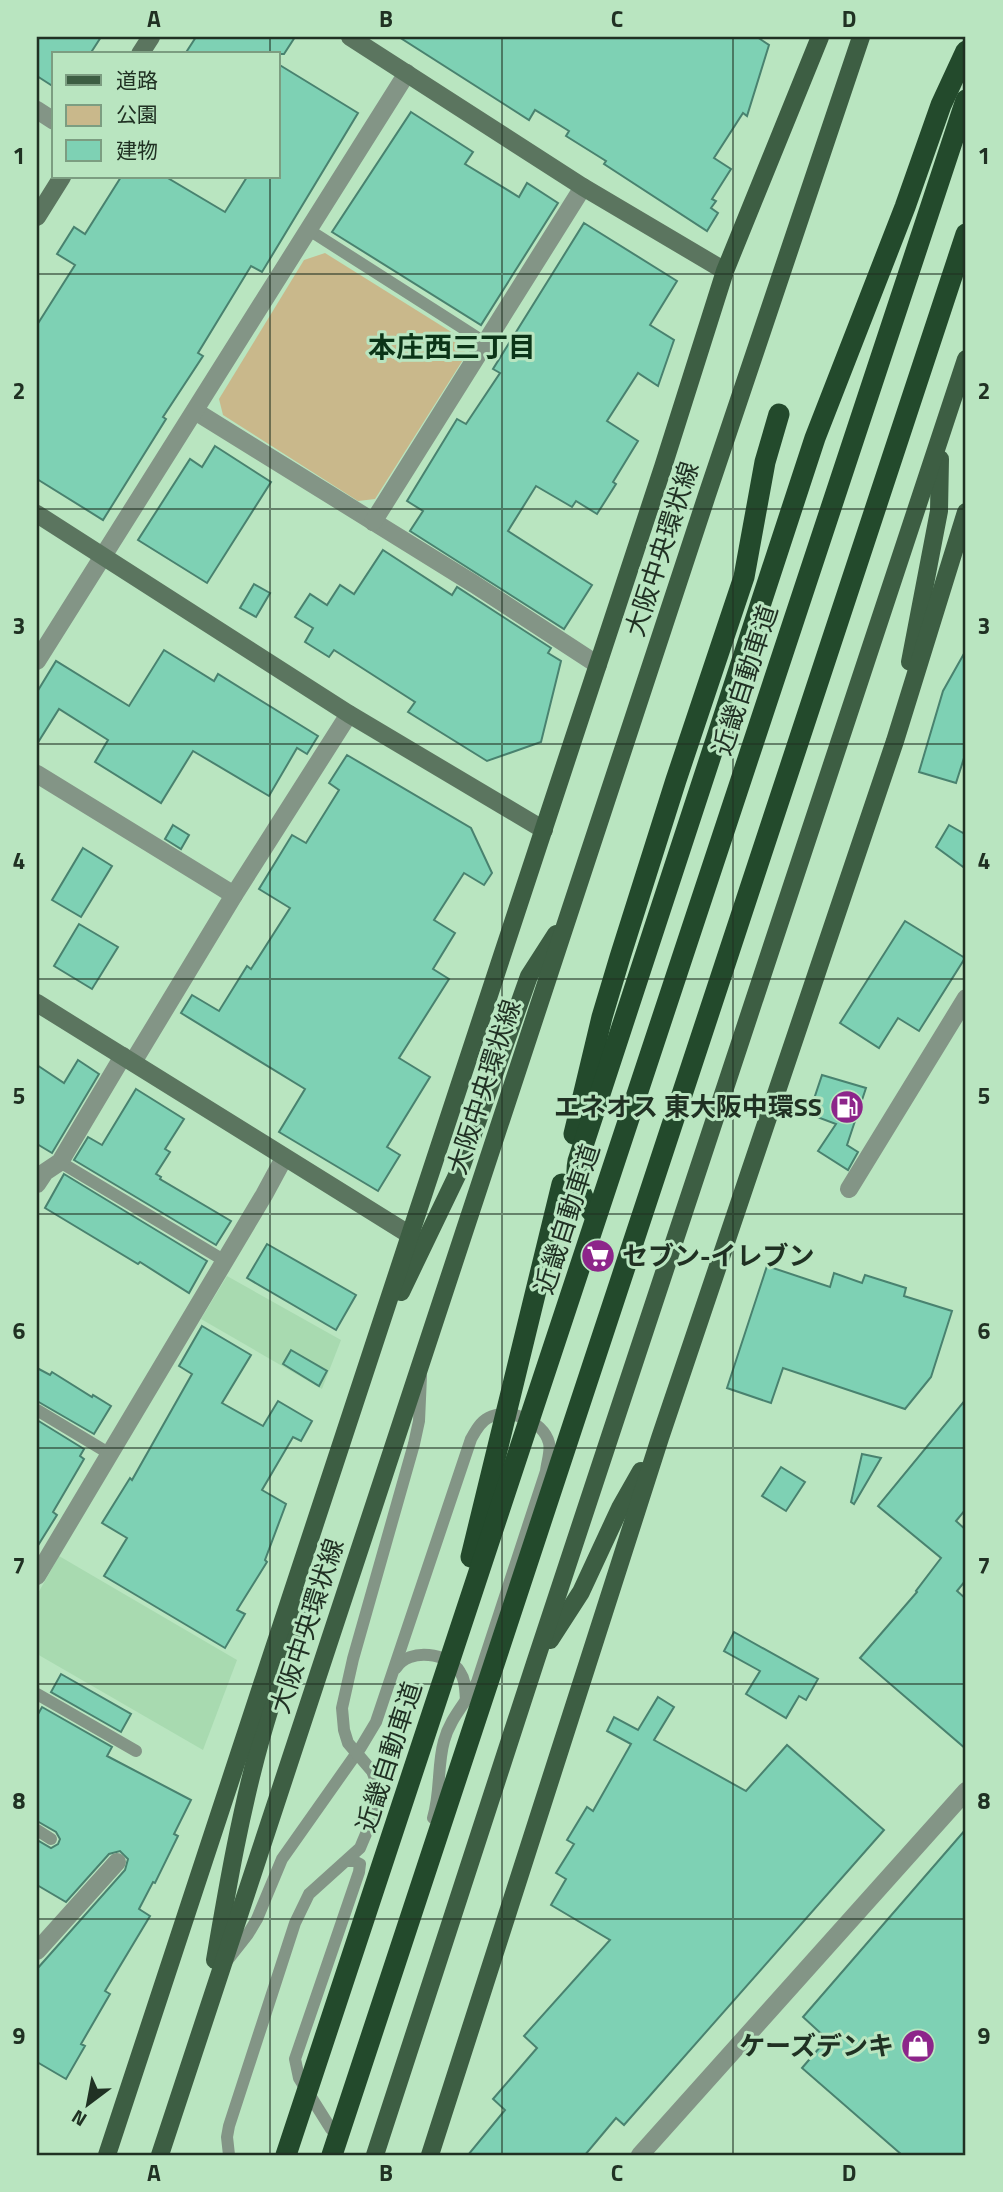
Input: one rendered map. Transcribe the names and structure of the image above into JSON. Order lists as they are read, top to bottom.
{
  "streets": {
    "highway": ["近畿自動車道"],
    "main road": ["大阪中央環状線"]
  },
  "districts": ["本庄西三丁目"],
  "places": {
    "fuel station": ["エネオス 東大阪中環SS"],
    "supermarket": ["セブン-イレブン"],
    "shop": ["ケーズデンキ"]
  },
  "legend": ["道路", "公園", "建物"],
  "north": "bottom left",
  "grid": {
    "columns": [
      "A",
      "B",
      "C",
      "D"
    ],
    "rows": [
      "1",
      "2",
      "3",
      "4",
      "5",
      "6",
      "7",
      "8",
      "9"
    ]
  }
}
